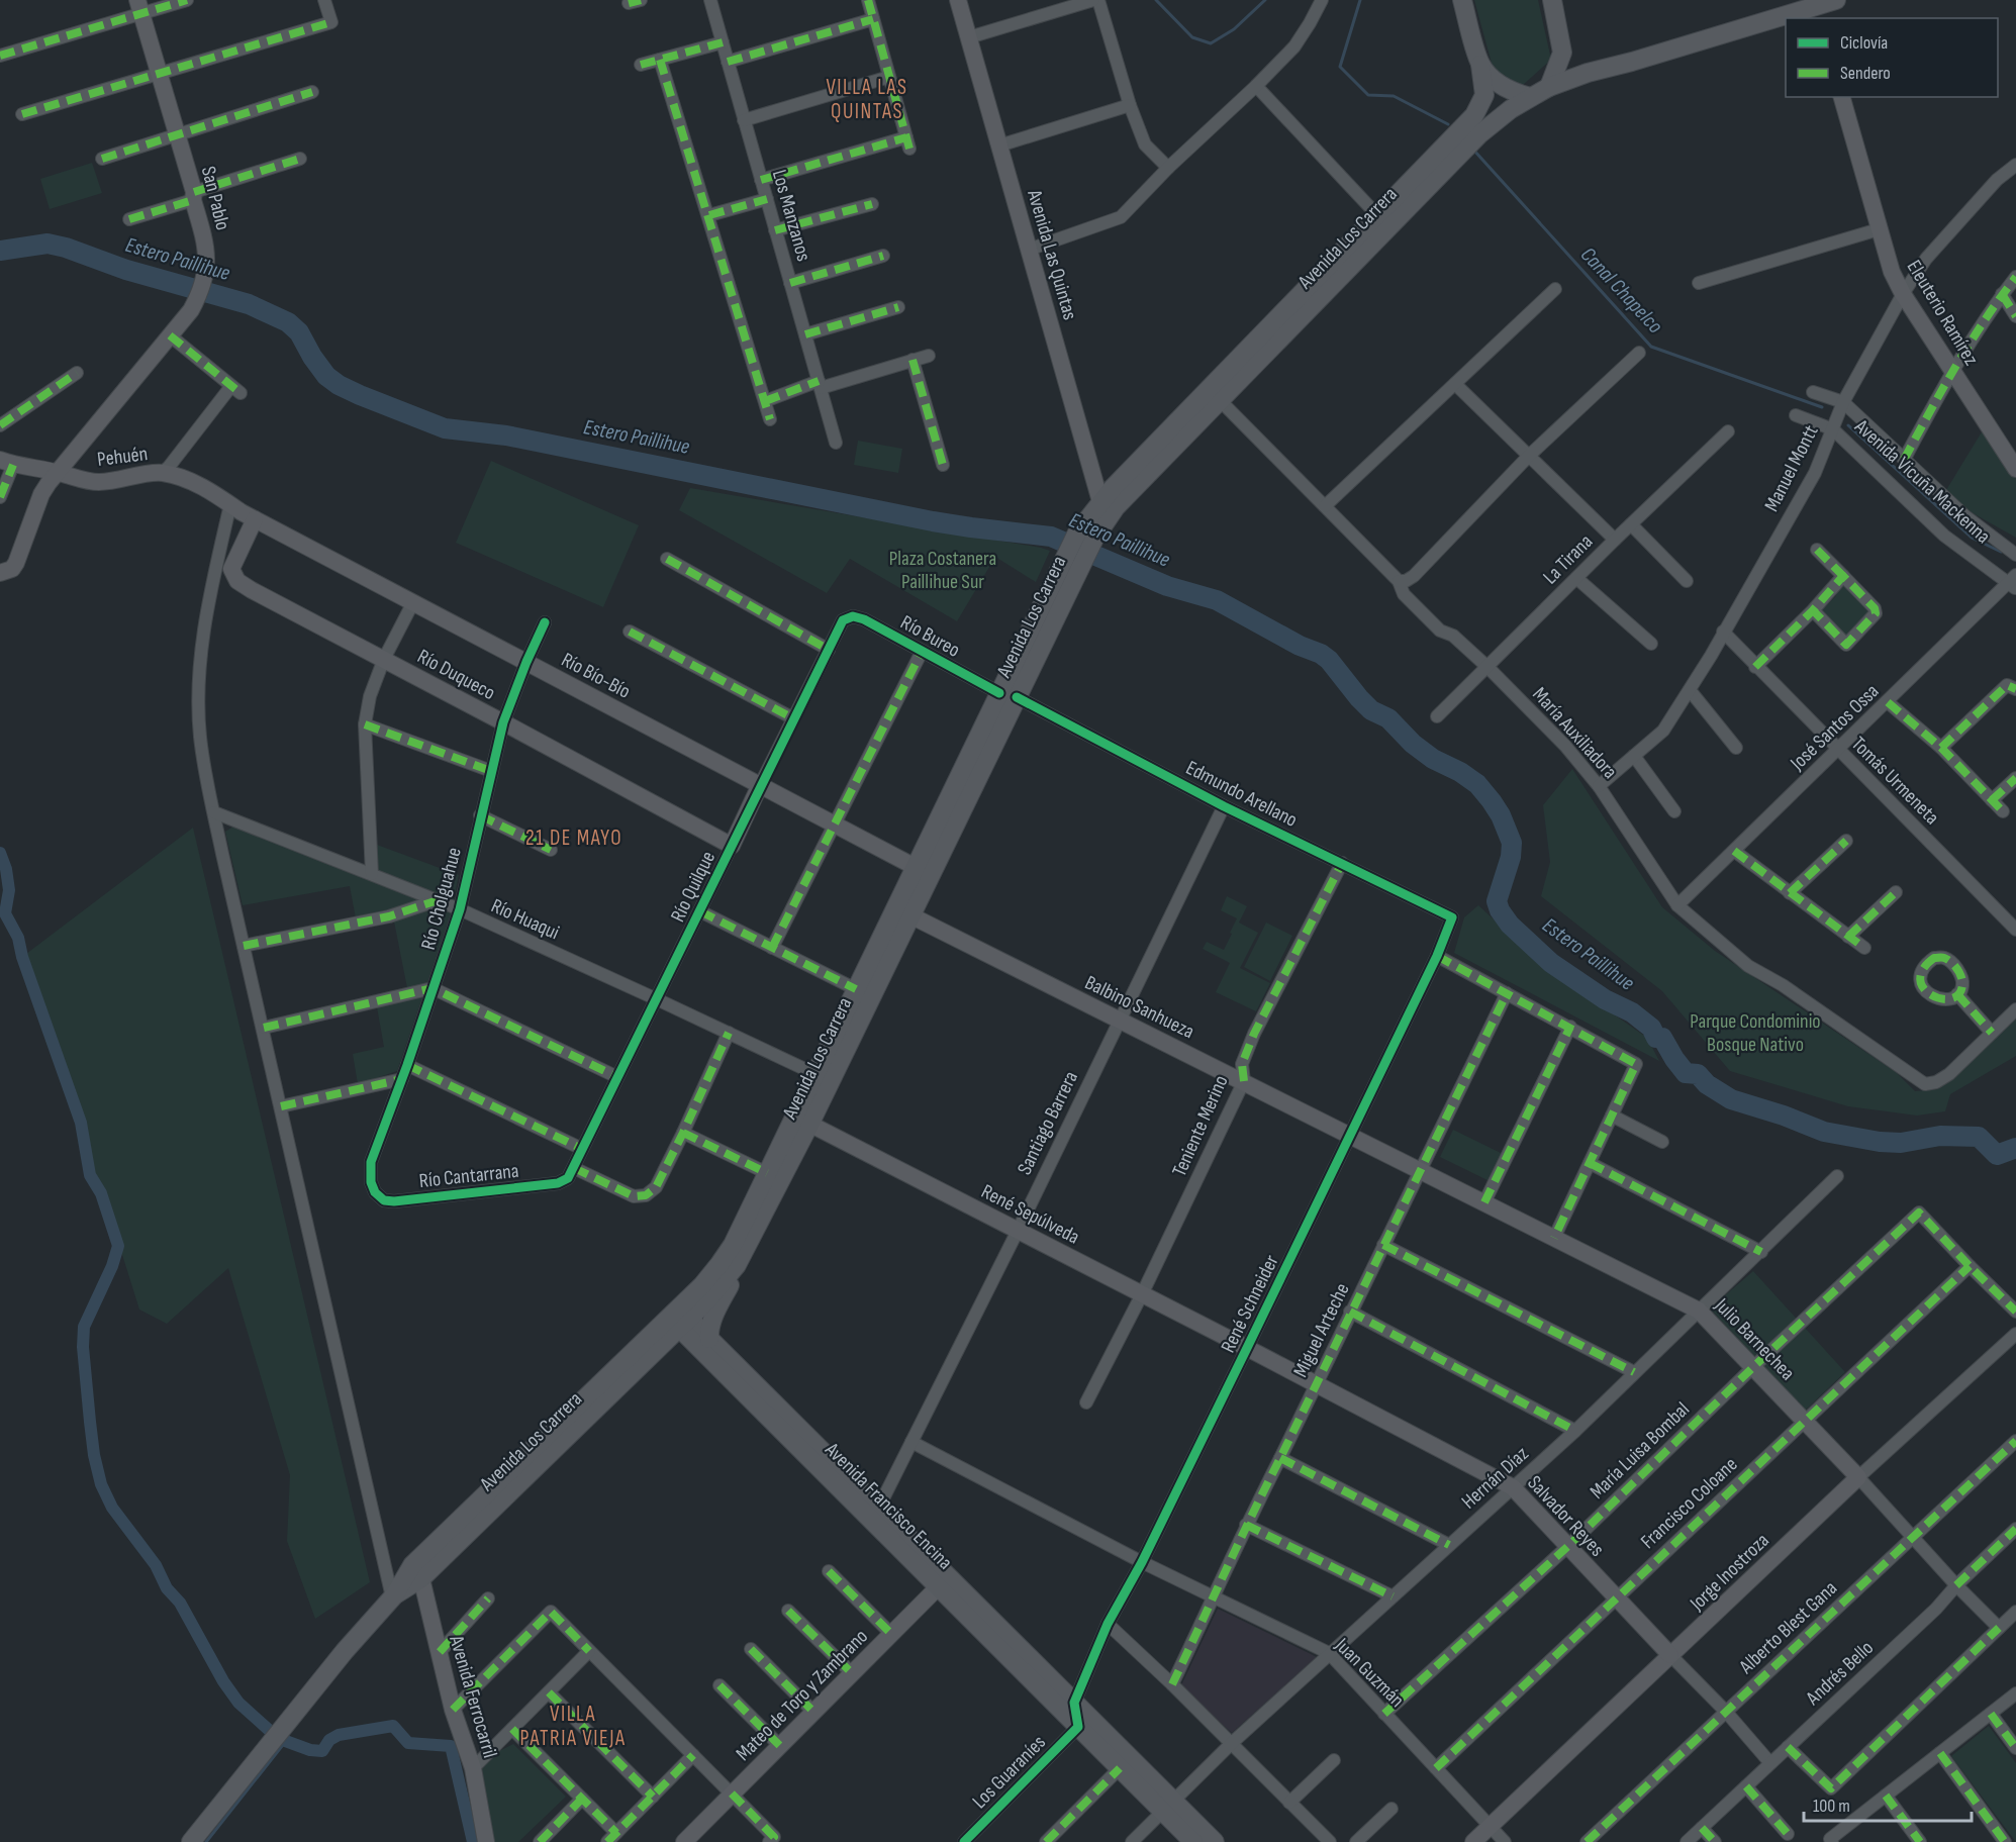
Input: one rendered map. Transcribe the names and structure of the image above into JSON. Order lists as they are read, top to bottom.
{
  "streets": {
    "main road": ["Avenida Los Carrera", "Avenida Francisco Encina"],
    "street": [
      "San Pablo",
      "Los Manzanos",
      "Avenida Las Quintas",
      "Eleuterio Ramírez",
      "Pehuén",
      "Manuel Montt",
      "Avenida Vicuña Mackenna",
      "La Tirana",
      "Río Bureo",
      "Río Duqueco",
      "Río Bío-Bío",
      "José Santos Ossa",
      "María Auxiliadora",
      "Tomás Urmeneta",
      "Edmundo Arellano",
      "Río Quilque",
      "Río Cholguahue",
      "Río Huaqui",
      "Balbino Sanhueza",
      "Santiago Barrera",
      "Teniente Merino",
      "Río Cantarrana",
      "René Sepúlveda",
      "René Schneider",
      "Miguel Arteche",
      "Julio Barnechea",
      "María Luisa Bombal",
      "Hernán Díaz",
      "Francisco Coloane",
      "Salvador Reyes",
      "Jorge Inostroza",
      "Alberto Blest Gana",
      "Juan Guzmán",
      "Andrés Bello",
      "Mateo de Toro y Zambrano",
      "Avenida Ferrocarril",
      "Los Guaraníes"
    ]
  },
  "crossings": [
    ["San Pablo", "Pehuén"],
    ["Avenida Los Carrera", "Avenida Las Quintas"],
    ["Avenida Los Carrera", "Río Bureo"],
    ["Avenida Los Carrera", "Río Bío-Bío"],
    ["Avenida Los Carrera", "María Auxiliadora"],
    ["Avenida Los Carrera", "Edmundo Arellano"],
    ["Avenida Los Carrera", "Río Huaqui"],
    ["Avenida Los Carrera", "Balbino Sanhueza"],
    ["Avenida Los Carrera", "René Sepúlveda"],
    ["Avenida Los Carrera", "Avenida Francisco Encina"],
    ["Avenida Los Carrera", "Avenida Ferrocarril"],
    ["Eleuterio Ramírez", "Manuel Montt"],
    ["Pehuén", "Río Duqueco"],
    ["Pehuén", "Río Bío-Bío"],
    ["Manuel Montt", "Avenida Vicuña Mackenna"],
    ["Manuel Montt", "María Auxiliadora"],
    ["Manuel Montt", "Tomás Urmeneta"],
    ["Avenida Vicuña Mackenna", "José Santos Ossa"],
    ["La Tirana", "María Auxiliadora"],
    ["Río Bureo", "Edmundo Arellano"],
    ["Río Bureo", "Río Quilque"],
    ["Río Duqueco", "Río Bío-Bío"],
    ["Río Duqueco", "Río Quilque"],
    ["Río Duqueco", "Río Cholguahue"],
    ["Río Bío-Bío", "Río Quilque"],
    ["Río Bío-Bío", "Río Cholguahue"],
    ["José Santos Ossa", "María Auxiliadora"],
    ["José Santos Ossa", "Tomás Urmeneta"],
    ["Edmundo Arellano", "Santiago Barrera"],
    ["Edmundo Arellano", "Teniente Merino"],
    ["Edmundo Arellano", "René Schneider"],
    ["Río Quilque", "Río Huaqui"],
    ["Río Quilque", "Río Cantarrana"],
    ["Río Cholguahue", "Río Huaqui"],
    ["Río Cholguahue", "Río Cantarrana"],
    ["Balbino Sanhueza", "Santiago Barrera"],
    ["Balbino Sanhueza", "Teniente Merino"],
    ["Balbino Sanhueza", "René Schneider"],
    ["Balbino Sanhueza", "Julio Barnechea"],
    ["Santiago Barrera", "René Sepúlveda"],
    ["Santiago Barrera", "Avenida Francisco Encina"],
    ["Santiago Barrera", "Juan Guzmán"],
    ["Teniente Merino", "René Sepúlveda"],
    ["René Sepúlveda", "René Schneider"],
    ["René Sepúlveda", "Salvador Reyes"],
    ["René Schneider", "Julio Barnechea"],
    ["René Schneider", "Avenida Francisco Encina"],
    ["René Schneider", "Salvador Reyes"],
    ["René Schneider", "Juan Guzmán"],
    ["Miguel Arteche", "Julio Barnechea"],
    ["Miguel Arteche", "Salvador Reyes"],
    ["Miguel Arteche", "Juan Guzmán"],
    ["Julio Barnechea", "María Luisa Bombal"],
    ["Julio Barnechea", "Hernán Díaz"],
    ["Julio Barnechea", "Francisco Coloane"],
    ["Julio Barnechea", "Jorge Inostroza"],
    ["Julio Barnechea", "Alberto Blest Gana"],
    ["Julio Barnechea", "Andrés Bello"],
    ["María Luisa Bombal", "Francisco Coloane"],
    ["María Luisa Bombal", "Salvador Reyes"],
    ["María Luisa Bombal", "Juan Guzmán"],
    ["Hernán Díaz", "Avenida Francisco Encina"],
    ["Hernán Díaz", "Salvador Reyes"],
    ["Hernán Díaz", "Juan Guzmán"],
    ["Francisco Coloane", "Salvador Reyes"],
    ["Francisco Coloane", "Juan Guzmán"],
    ["Avenida Francisco Encina", "Mateo de Toro y Zambrano"],
    ["Avenida Francisco Encina", "Los Guaraníes"],
    ["Salvador Reyes", "Jorge Inostroza"],
    ["Salvador Reyes", "Alberto Blest Gana"],
    ["Salvador Reyes", "Andrés Bello"],
    ["Jorge Inostroza", "Juan Guzmán"]
  ],
  "districts": ["VILLA LAS QUINTAS", "21 DE MAYO", "VILLA PATRIA VIEJA"],
  "water": ["Estero Paillihue", "Canal Chapelco"],
  "parks": ["Plaza Costanera Paillihue Sur", "Parque Condominio Bosque Nativo"],
  "legend": ["Ciclovía", "Sendero"],
  "scale_bar": "100 m"
}
